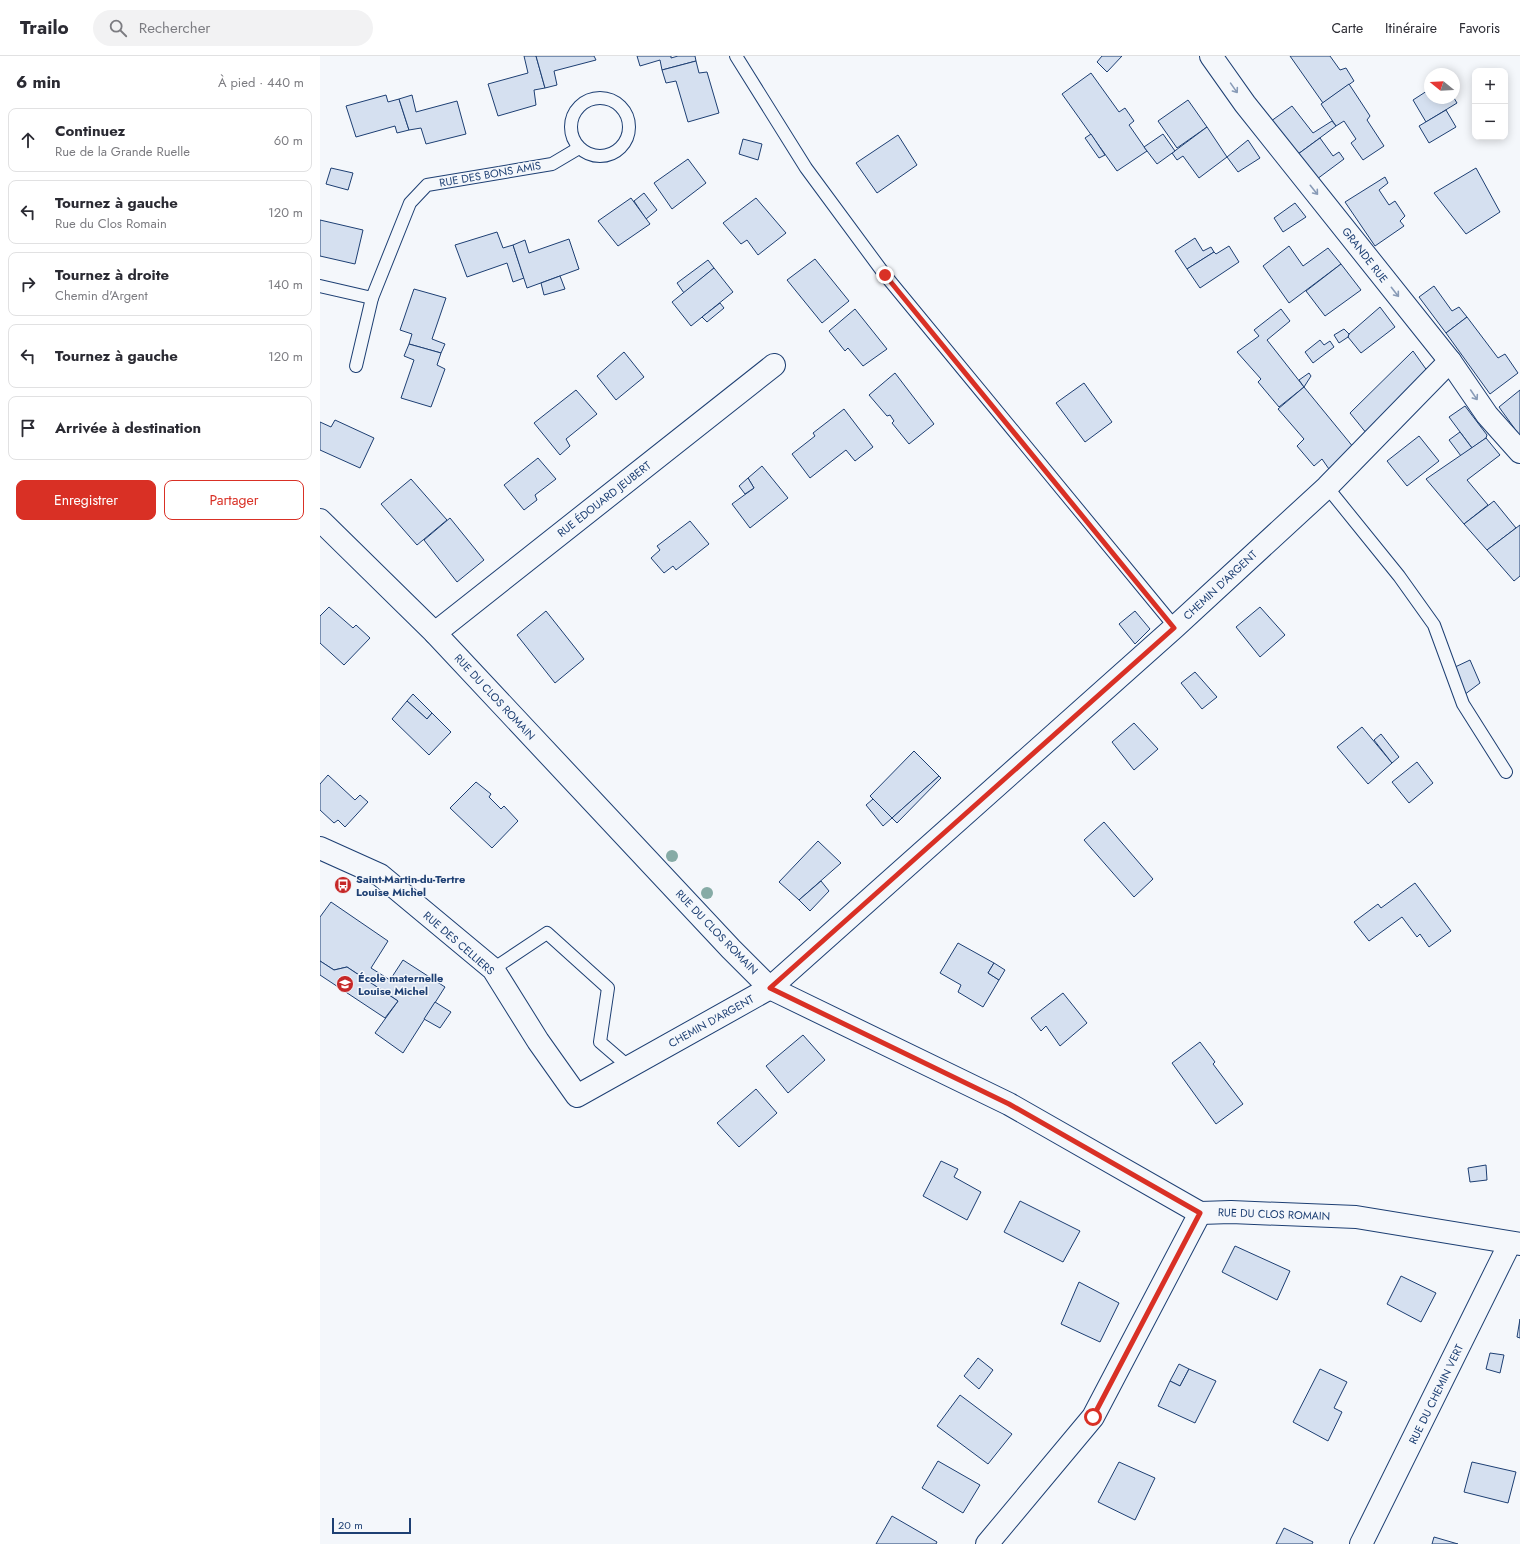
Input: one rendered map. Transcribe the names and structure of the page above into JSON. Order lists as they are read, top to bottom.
{
  "streets": {
    "street": [
      "GRANDE RUE",
      "RUE ÉDOUARD JEUBERT",
      "CHEMIN D'ARGENT",
      "RUE DU CLOS ROMAIN",
      "RUE DES CELLIERS",
      "RUE DU CHEMIN VERT"
    ],
    "lane": ["RUE DES BONS AMIS"]
  },
  "crossings": [
    ["GRANDE RUE", "CHEMIN D'ARGENT"],
    ["RUE ÉDOUARD JEUBERT", "RUE DU CLOS ROMAIN"],
    ["CHEMIN D'ARGENT", "RUE DU CLOS ROMAIN"],
    ["CHEMIN D'ARGENT", "RUE DES CELLIERS"],
    ["RUE DU CLOS ROMAIN", "RUE DU CHEMIN VERT"]
  ],
  "one_way": ["GRANDE RUE"],
  "places": {
    "bus stop": ["Saint-Martin-du-Tertre Louise Michel"],
    "school or university": ["École maternelle Louise Michel"]
  },
  "scale_bar": "20 m",
  "north": "left",
  "page": {
    "header": "Trailo",
    "search": "Rechercher",
    "nav": ["Carte", "Itinéraire", "Favoris"],
    "heading": ["6 min", "À pied · 440 m"],
    "map_buttons": ["+", "−"],
    "list": [
      ["Continuez", "Rue de la Grande Ruelle", "60 m"],
      ["Tournez à gauche", "Rue du Clos Romain", "120 m"],
      ["Tournez à droite", "Chemin d'Argent", "140 m"],
      ["Tournez à gauche", "120 m"],
      "Arrivée à destination"
    ],
    "buttons": ["Enregistrer", "Partager"],
    "scale": "20 m"
  }
}
